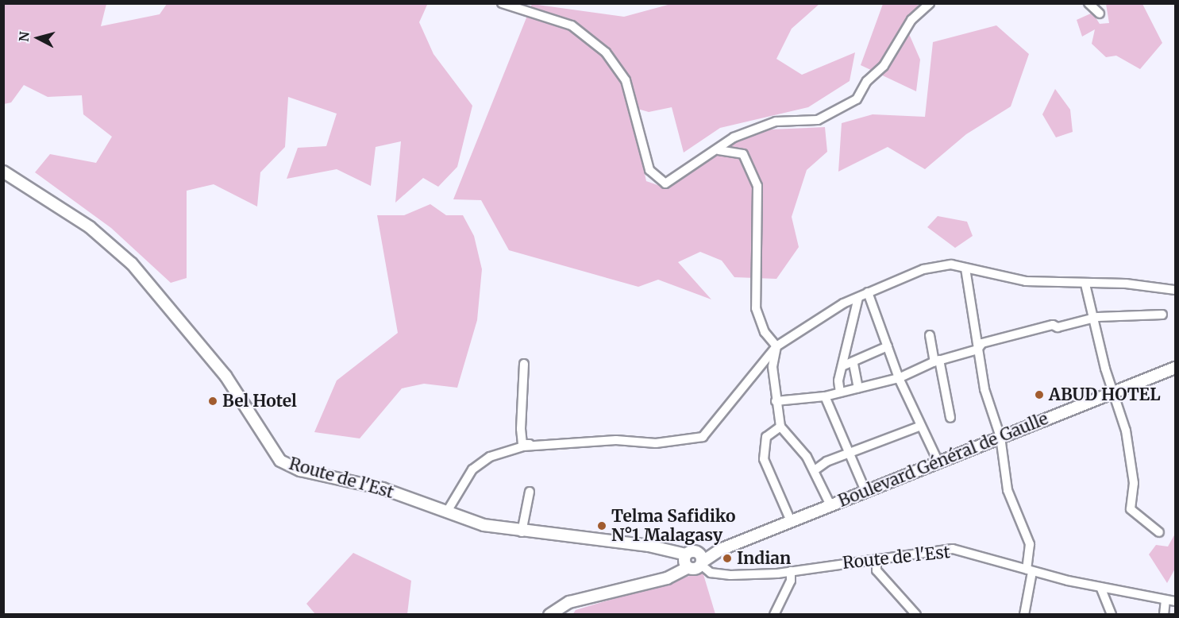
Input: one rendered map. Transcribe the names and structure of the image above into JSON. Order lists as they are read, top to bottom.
{
  "streets": {
    "main road": ["Boulevard Général de Gaulle", "Route de l'Est"]
  },
  "crossings": [
    ["Boulevard Général de Gaulle", "Route de l'Est"]
  ],
  "places": [
    "ABUD HOTEL",
    "Bel Hotel",
    "Telma Safidiko N°1 Malagasy",
    "Indian"
  ],
  "north": "left"
}
